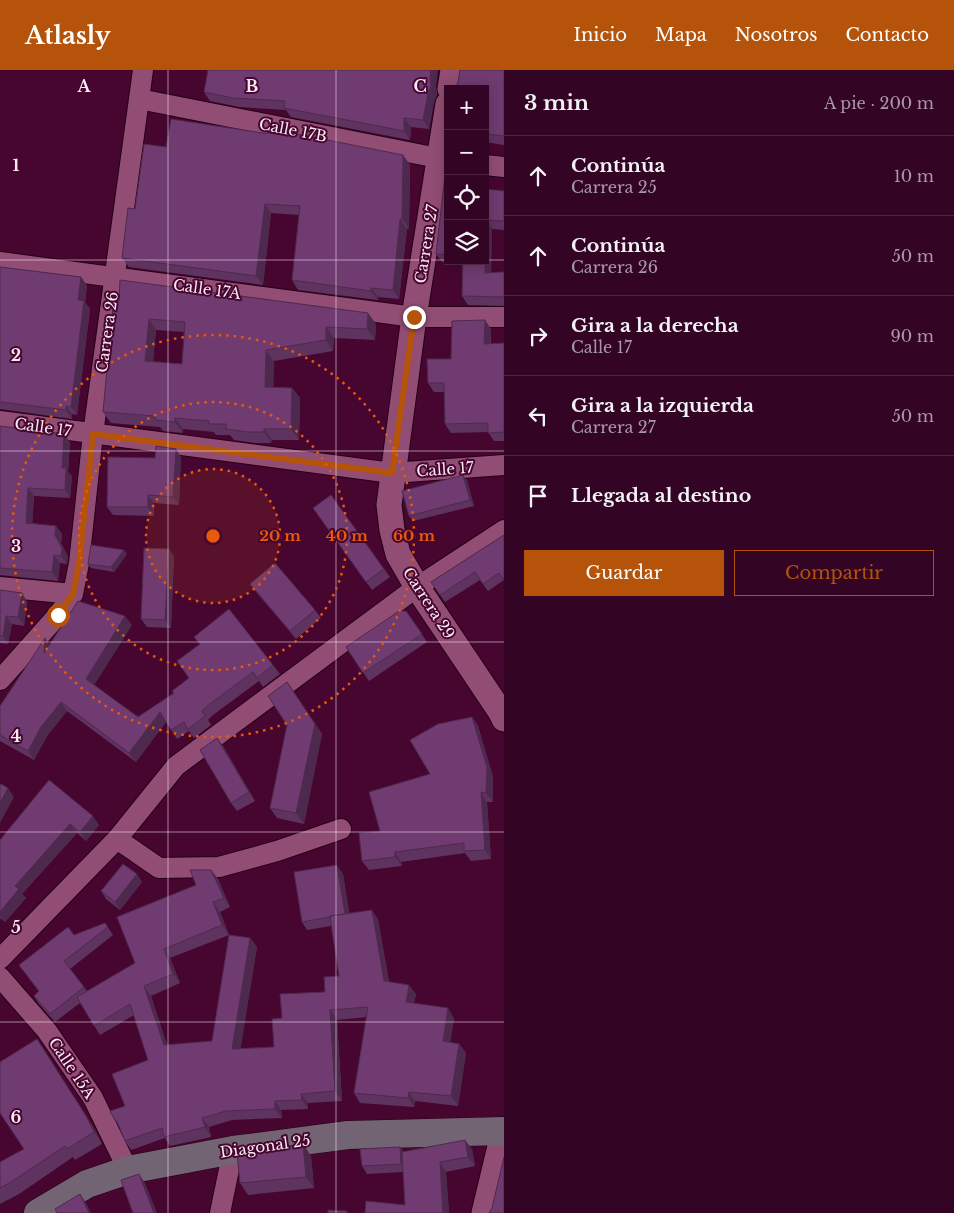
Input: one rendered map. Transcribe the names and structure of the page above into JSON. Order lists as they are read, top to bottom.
{
  "streets": {
    "main road": ["Diagonal 25"],
    "street": [
      "Calle 17B",
      "Carrera 27",
      "Calle 17A",
      "Carrera 26",
      "Calle 17",
      "Carrera 29",
      "Calle 15A"
    ]
  },
  "crossings": [
    ["Calle 17B", "Carrera 27"],
    ["Calle 17B", "Carrera 26"],
    ["Carrera 27", "Calle 17A"],
    ["Carrera 27", "Calle 17"],
    ["Carrera 27", "Carrera 29"],
    ["Calle 17A", "Carrera 26"],
    ["Carrera 26", "Calle 17"],
    ["Calle 17", "Carrera 29"],
    ["Calle 15A", "Diagonal 25"]
  ],
  "page": {
    "header": "Atlasly",
    "nav": [
      "Inicio",
      "Mapa",
      "Nosotros",
      "Contacto"
    ],
    "heading": ["3 min", "A pie · 200 m"],
    "map_buttons": ["+", "−"],
    "list": [
      ["Continúa", "Carrera 25", "10 m"],
      ["Continúa", "Carrera 26", "50 m"],
      ["Gira a la derecha", "Calle 17", "90 m"],
      ["Gira a la izquierda", "Carrera 27", "50 m"],
      "Llegada al destino"
    ],
    "buttons": ["Guardar", "Compartir"]
  },
  "grid": {
    "columns": ["A", "B", "C"],
    "rows": [
      "1",
      "2",
      "3",
      "4",
      "5",
      "6"
    ]
  },
  "rings": ["20 m", "40 m", "60 m"]
}
